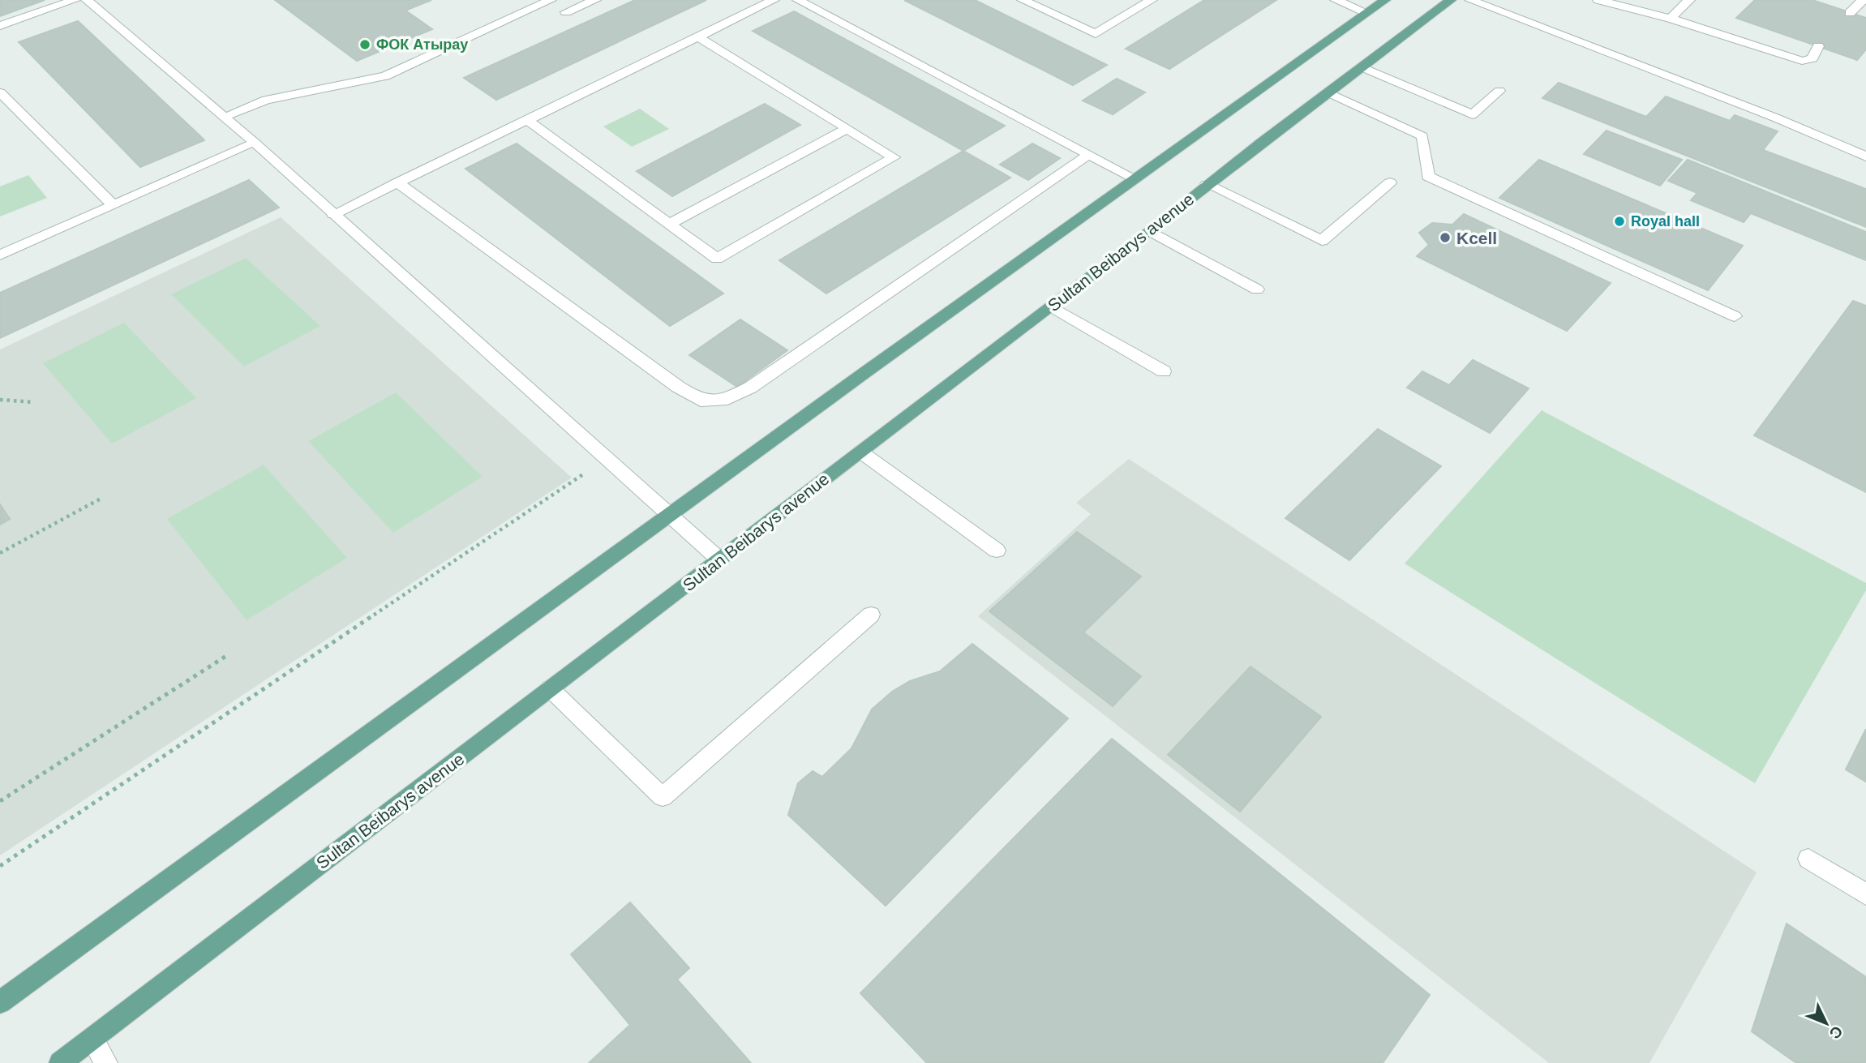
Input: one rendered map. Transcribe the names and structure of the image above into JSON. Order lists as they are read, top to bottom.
{
  "streets": {
    "main road": ["Sultan Beibarys avenue"]
  },
  "places": ["ФОК Атырау", "Royal hall", "Kcell"],
  "north": "bottom right"
}
